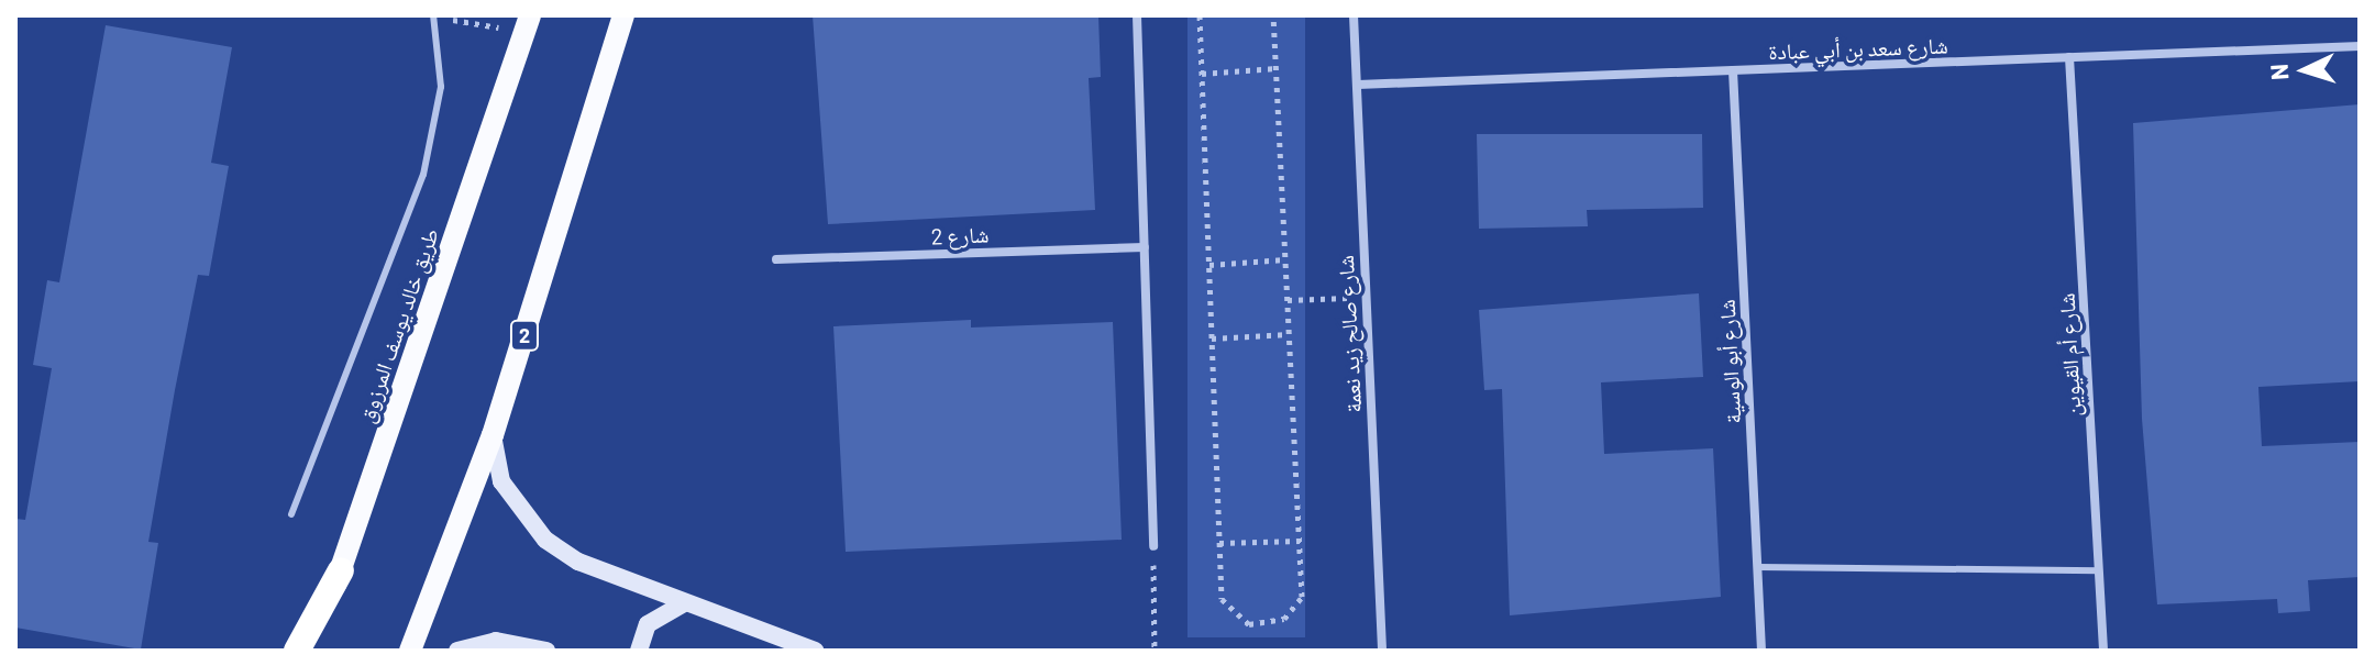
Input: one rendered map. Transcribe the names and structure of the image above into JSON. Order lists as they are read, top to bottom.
{
  "streets": {
    "main road": ["طريق خالد يوسف المرزوق", "2"],
    "street": [
      "شارع سعد بن أبي عبادة",
      "شارع 2",
      "شارع صالح زيد نعمة",
      "شارع أم القيوين",
      "شارع أبو الوسية"
    ]
  },
  "crossings": [
    ["شارع سعد بن أبي عبادة", "شارع صالح زيد نعمة"],
    ["شارع سعد بن أبي عبادة", "شارع أم القيوين"],
    ["شارع سعد بن أبي عبادة", "شارع أبو الوسية"]
  ],
  "north": "left"
}
